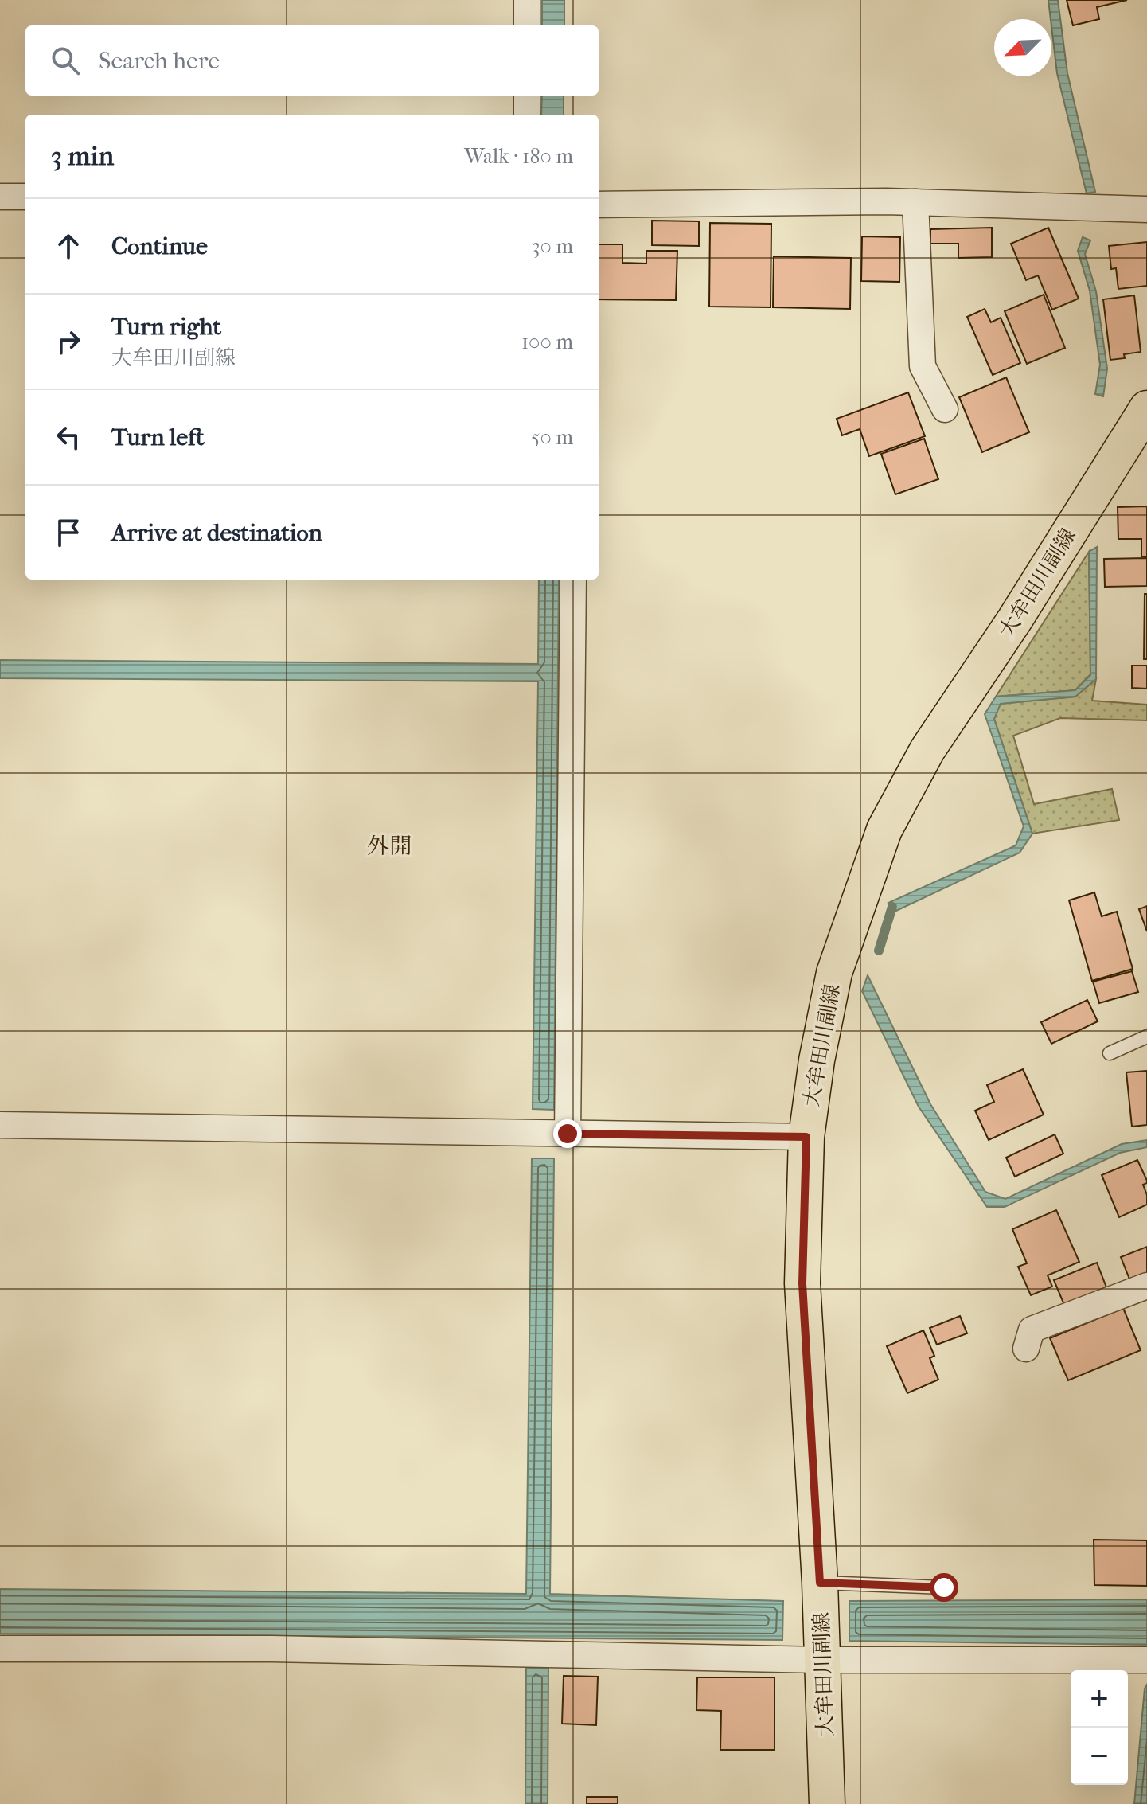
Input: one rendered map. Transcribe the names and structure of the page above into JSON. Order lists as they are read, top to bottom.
{
  "streets": {
    "main road": ["大牟田川副線"]
  },
  "districts": ["外開"],
  "north": "bottom left",
  "page": {
    "search": "Search here",
    "heading": ["3 min", "Walk · 180 m"],
    "list": [
      ["Continue", "30 m"],
      ["Turn right", "大牟田川副線", "100 m"],
      ["Turn left", "50 m"],
      "Arrive at destination"
    ],
    "map_buttons": ["+", "−"]
  }
}
